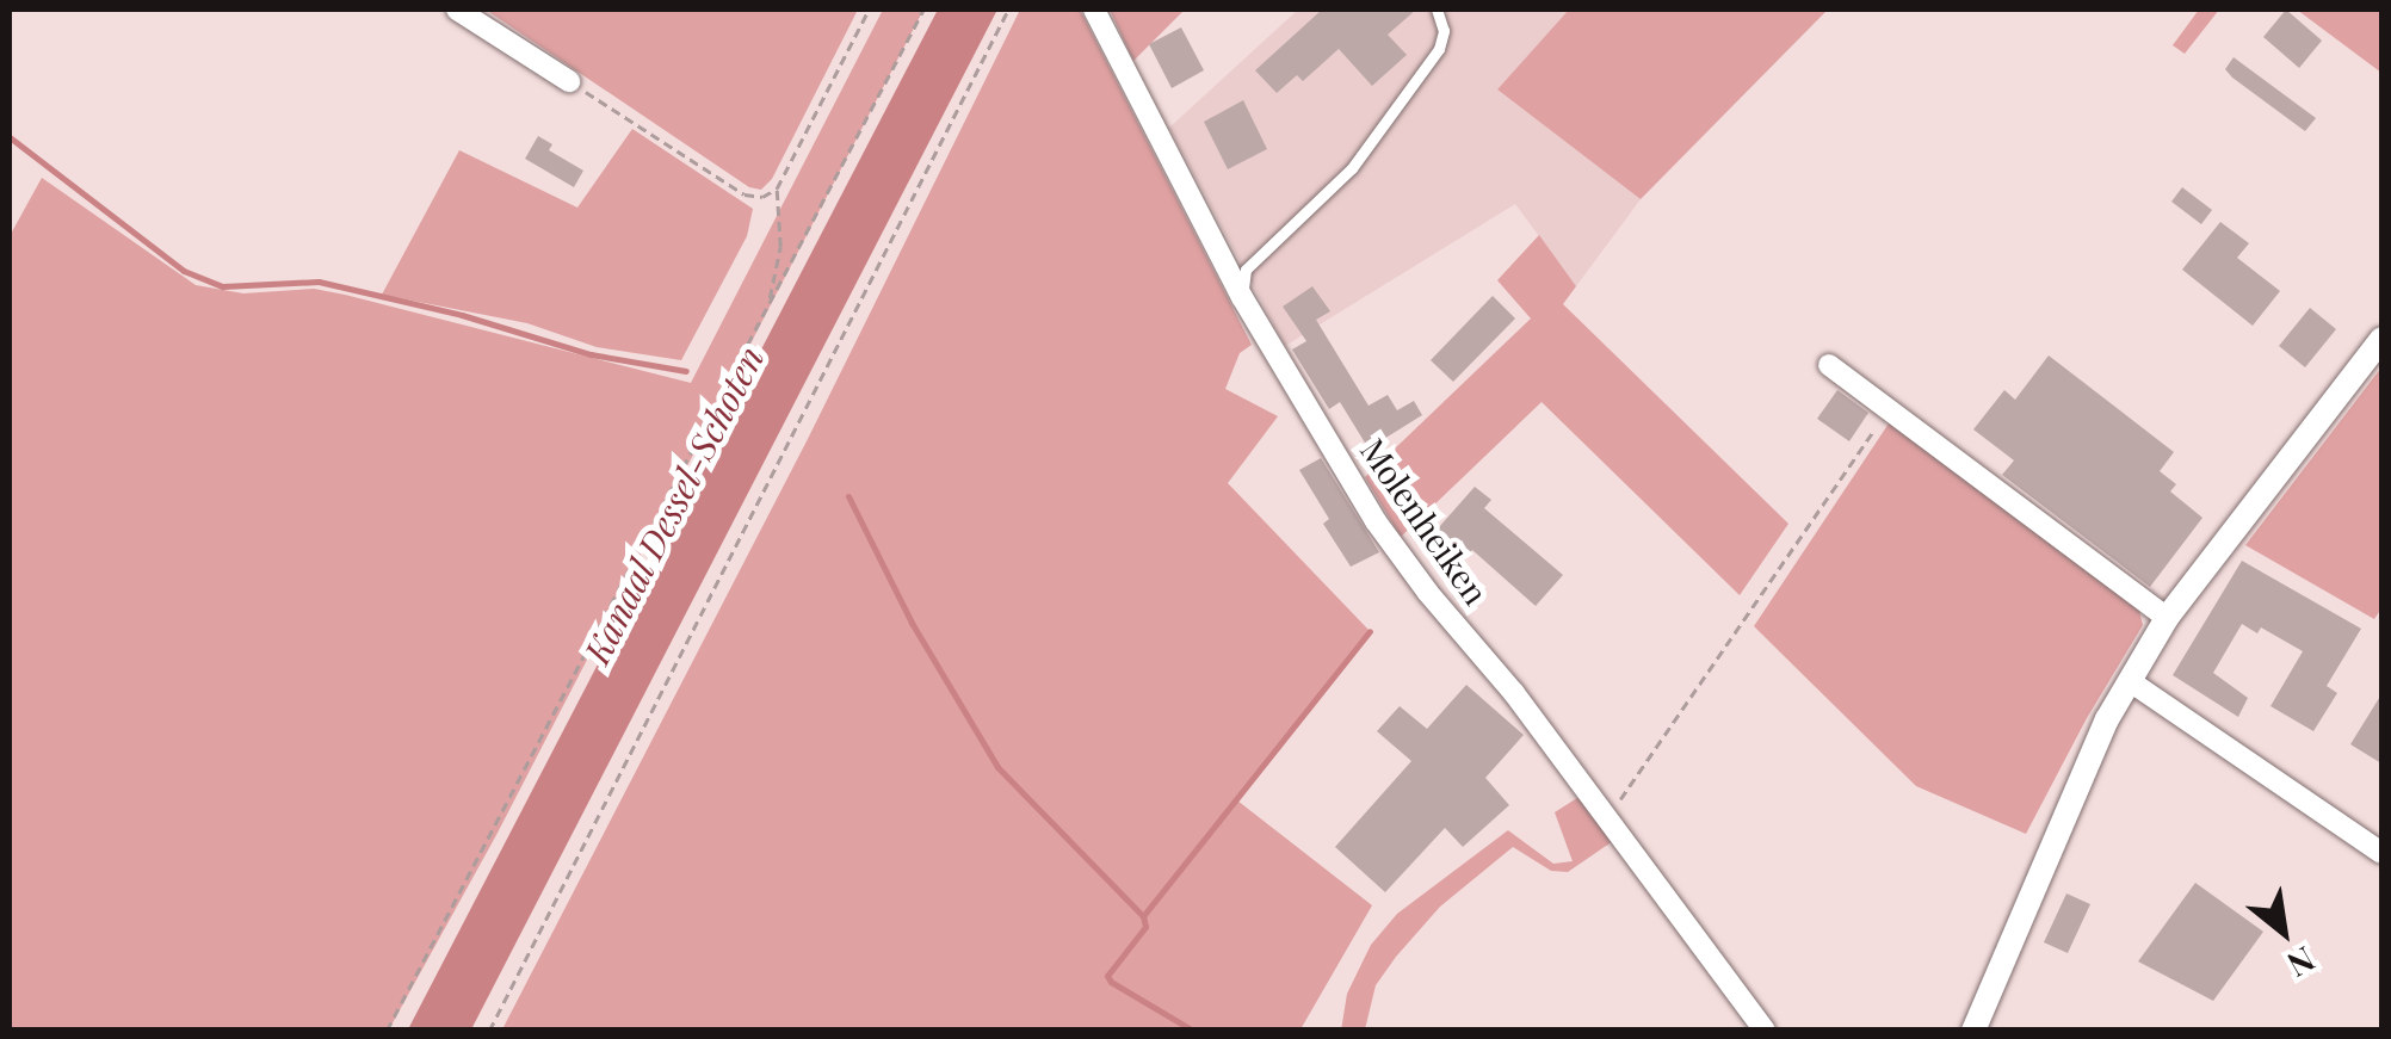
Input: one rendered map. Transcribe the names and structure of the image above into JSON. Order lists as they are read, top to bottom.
{
  "streets": {
    "street": ["Molenheiken"]
  },
  "water": ["Kanaal Dessel-Schoten"],
  "north": "bottom right"
}
